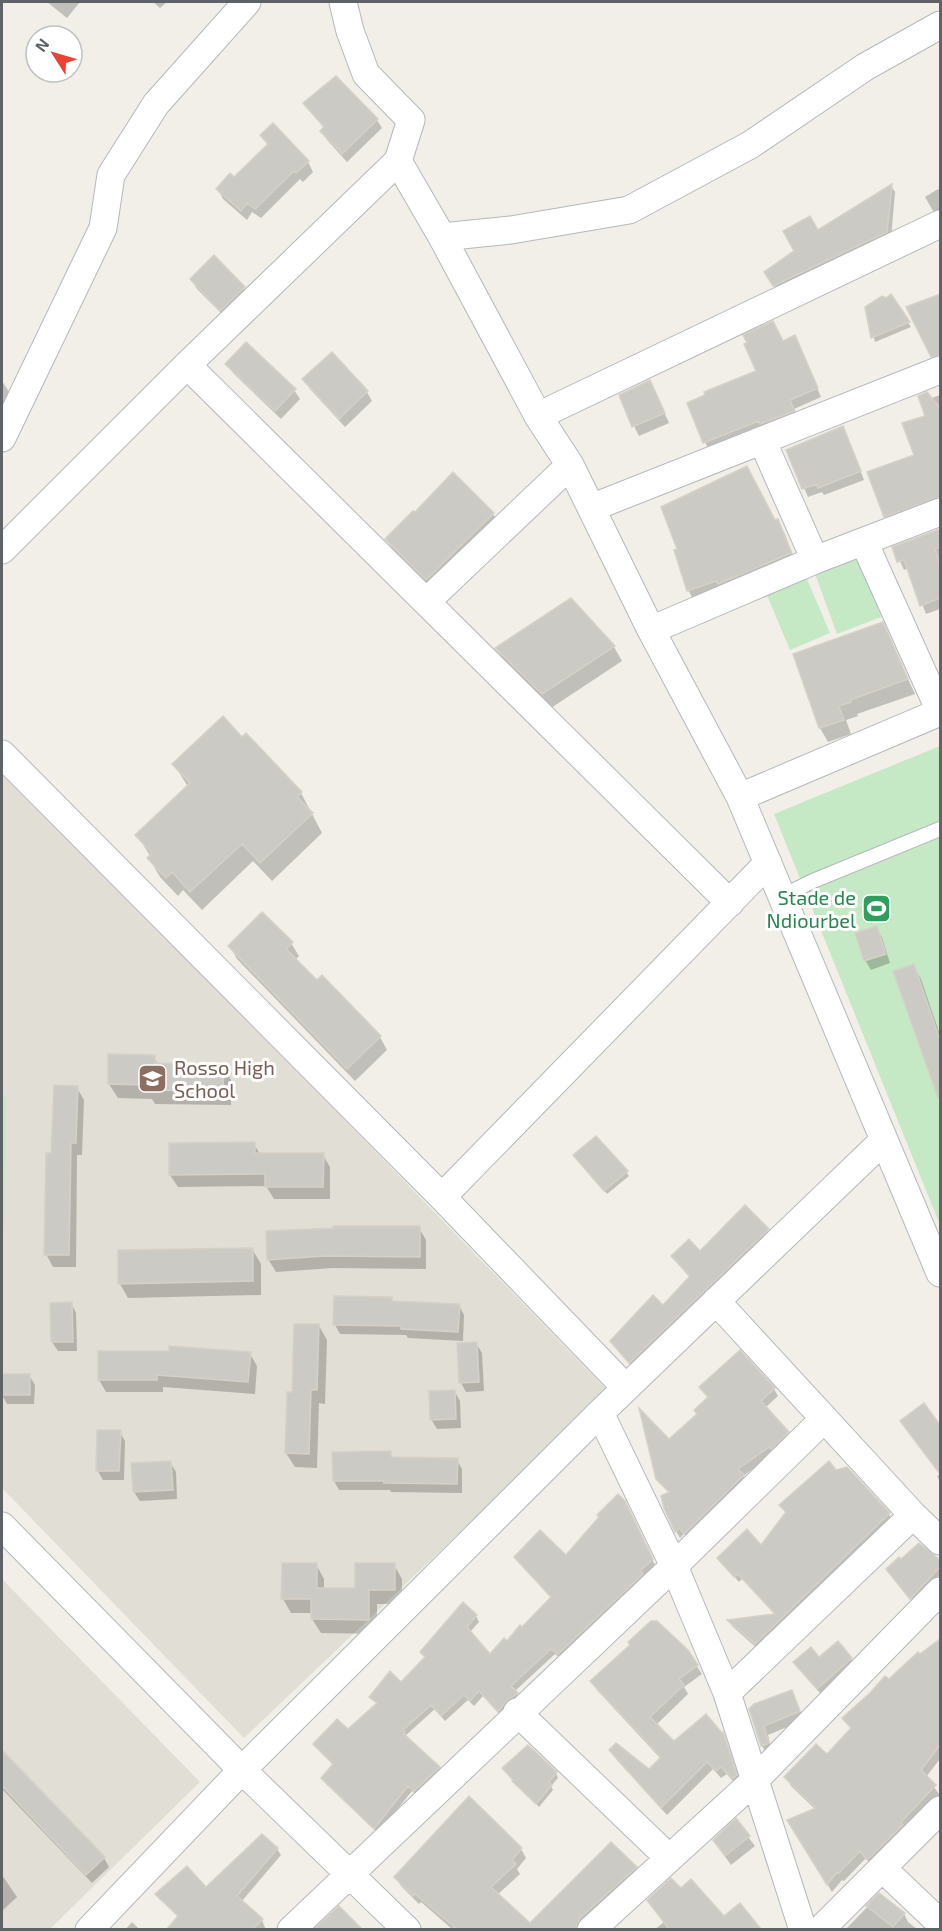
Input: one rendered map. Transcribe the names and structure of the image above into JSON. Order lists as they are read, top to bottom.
{
  "places": {
    "sports": ["Stade de Ndiourbel"],
    "school or university": ["Rosso High School"]
  },
  "north": "top left"
}
